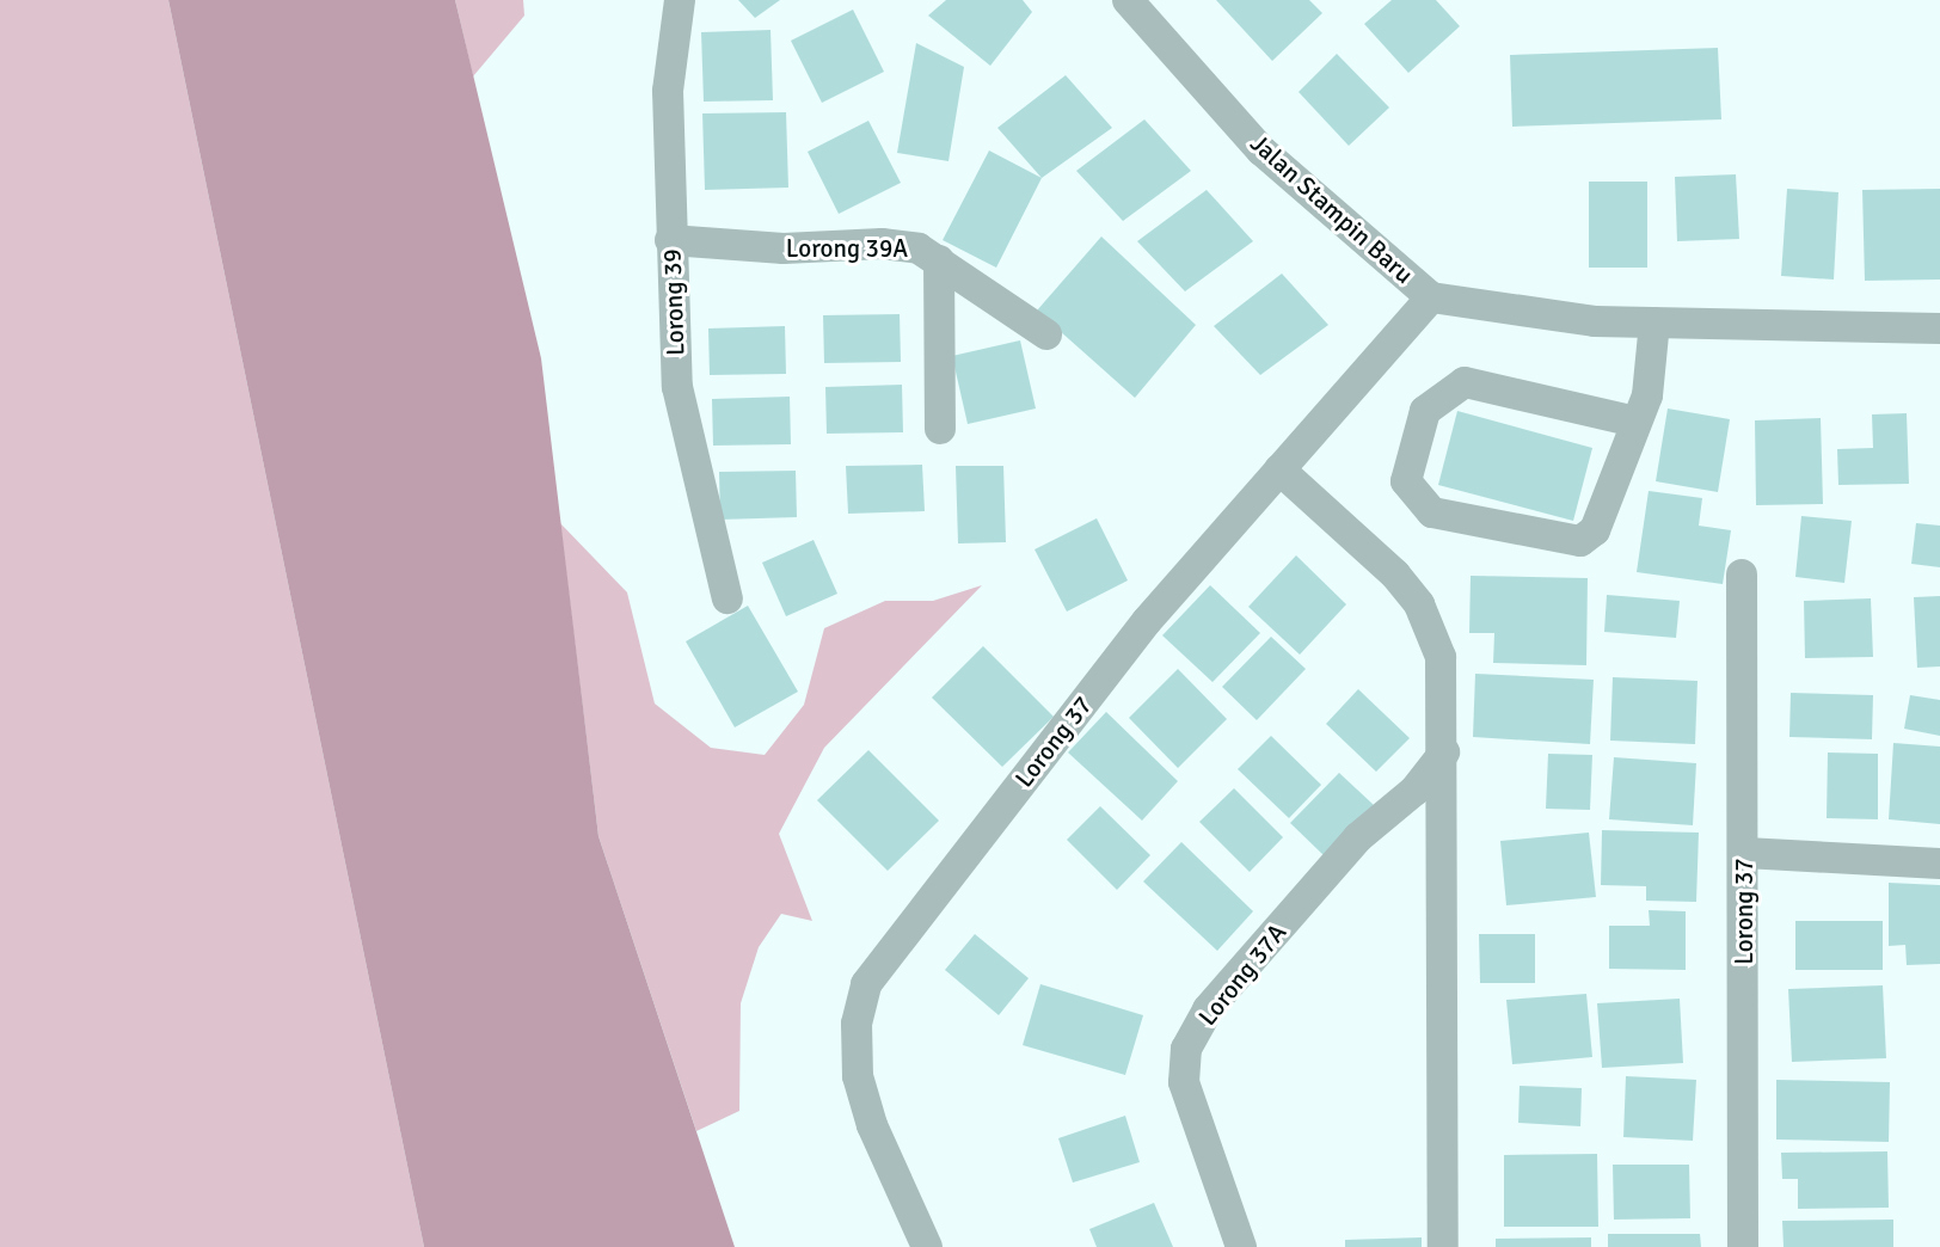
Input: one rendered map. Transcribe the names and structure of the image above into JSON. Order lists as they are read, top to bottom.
{
  "streets": {
    "street": [
      "Jalan Stampin Baru",
      "Lorong 39A",
      "Lorong 39",
      "Lorong 37",
      "Lorong 37A"
    ]
  },
  "crossings": [
    ["Jalan Stampin Baru", "Lorong 37"],
    ["Lorong 39A", "Lorong 39"]
  ]
}
